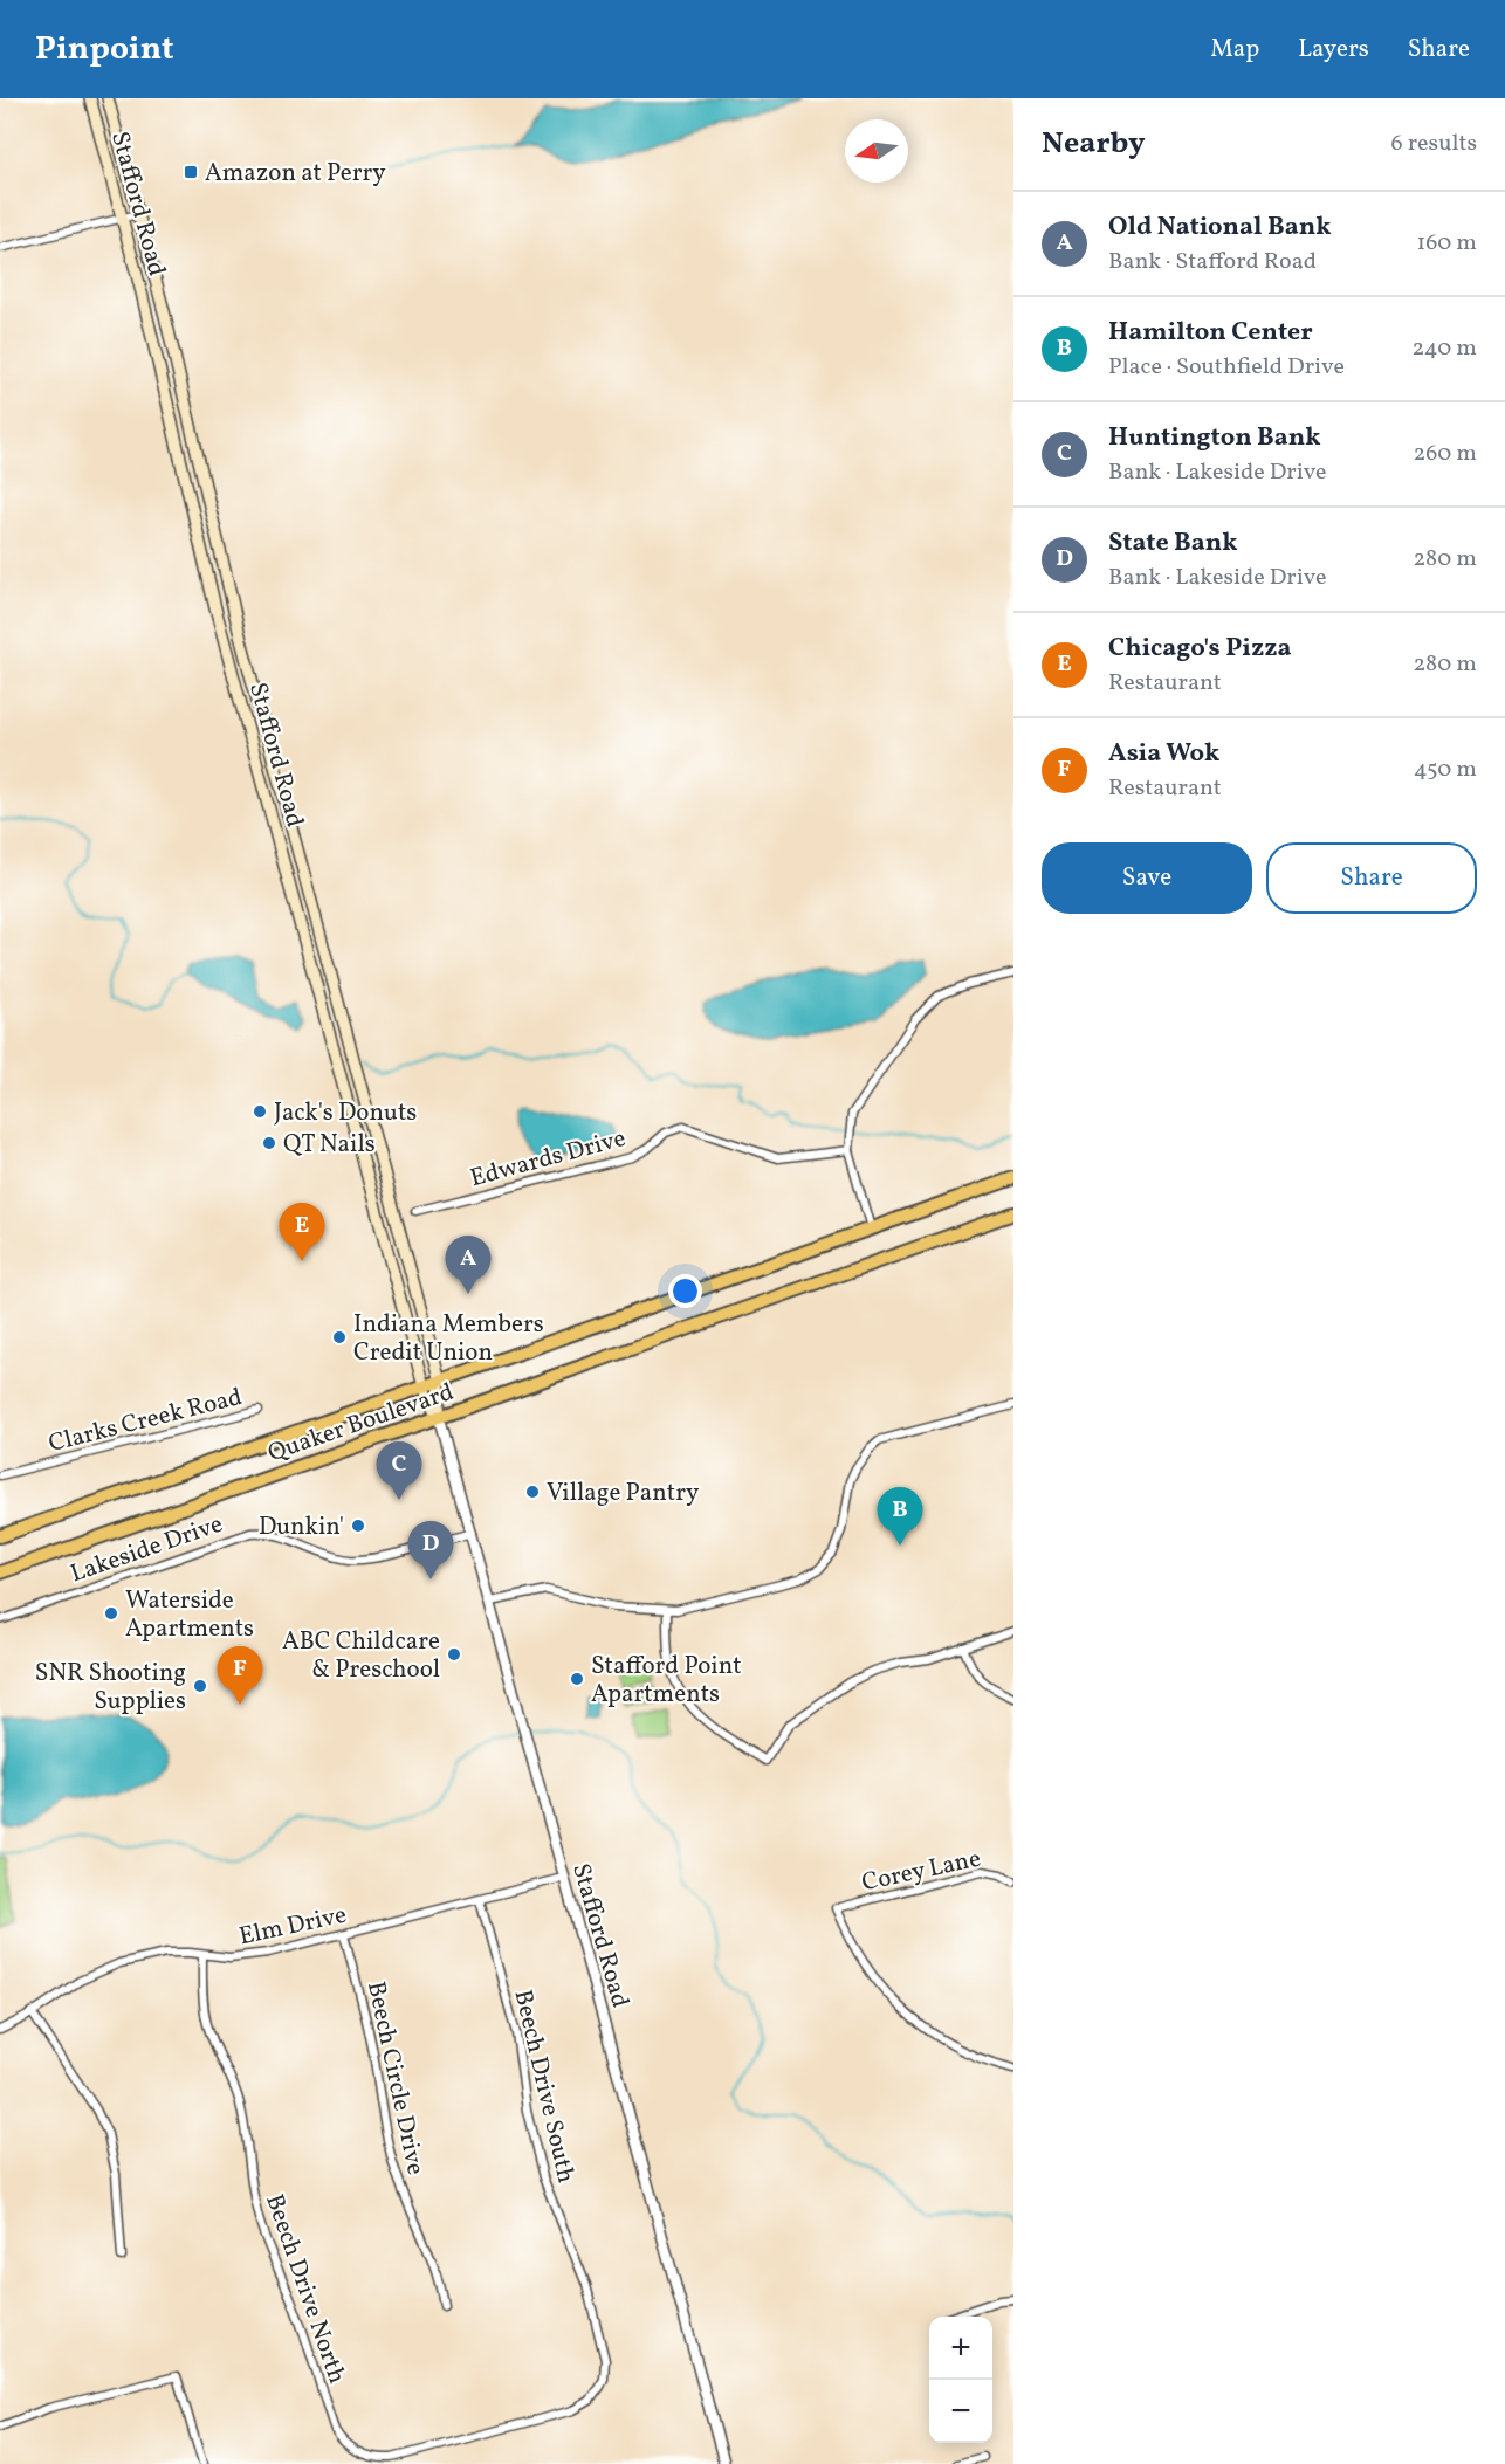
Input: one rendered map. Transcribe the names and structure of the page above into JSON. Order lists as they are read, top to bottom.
{
  "streets": {
    "main road": ["Stafford Road", "Quaker Boulevard"],
    "street": [
      "Edwards Drive",
      "Clarks Creek Road",
      "Lakeside Drive",
      "Corey Lane",
      "Elm Drive",
      "Beech Circle Drive",
      "Beech Drive South",
      "Beech Drive North"
    ]
  },
  "crossings": [
    ["Stafford Road", "Quaker Boulevard"],
    ["Stafford Road", "Lakeside Drive"],
    ["Stafford Road", "Elm Drive"],
    ["Elm Drive", "Beech Circle Drive"],
    ["Elm Drive", "Beech Drive South"],
    ["Elm Drive", "Beech Drive North"],
    ["Beech Drive South", "Beech Drive North"]
  ],
  "places": {
    "transit": ["Amazon at Perry"],
    "other": [
      "Jack's Donuts",
      "QT Nails",
      "Indiana Members Credit Union",
      "Village Pantry",
      "Dunkin'",
      "Waterside Apartments",
      "ABC Childcare & Preschool",
      "Stafford Point Apartments",
      "SNR Shooting Supplies"
    ]
  },
  "north": "left",
  "page": {
    "header": "Pinpoint",
    "nav": ["Map", "Layers", "Share"],
    "heading": ["Nearby", "6 results"],
    "list": [
      {
        "mark": "A",
        "name": "Old National Bank",
        "note": "Bank · Stafford Road",
        "value": "160 m"
      },
      {
        "mark": "B",
        "name": "Hamilton Center",
        "note": "Place · Southfield Drive",
        "value": "240 m"
      },
      {
        "mark": "C",
        "name": "Huntington Bank",
        "note": "Bank · Lakeside Drive",
        "value": "260 m"
      },
      {
        "mark": "D",
        "name": "State Bank",
        "note": "Bank · Lakeside Drive",
        "value": "280 m"
      },
      {
        "mark": "E",
        "name": "Chicago's Pizza",
        "note": "Restaurant",
        "value": "280 m"
      },
      {
        "mark": "F",
        "name": "Asia Wok",
        "note": "Restaurant",
        "value": "450 m"
      }
    ],
    "buttons": ["Save", "Share"],
    "pins": [
      "E",
      "A",
      "C",
      "B",
      "D",
      "F"
    ],
    "map_buttons": ["+", "−"]
  }
}
